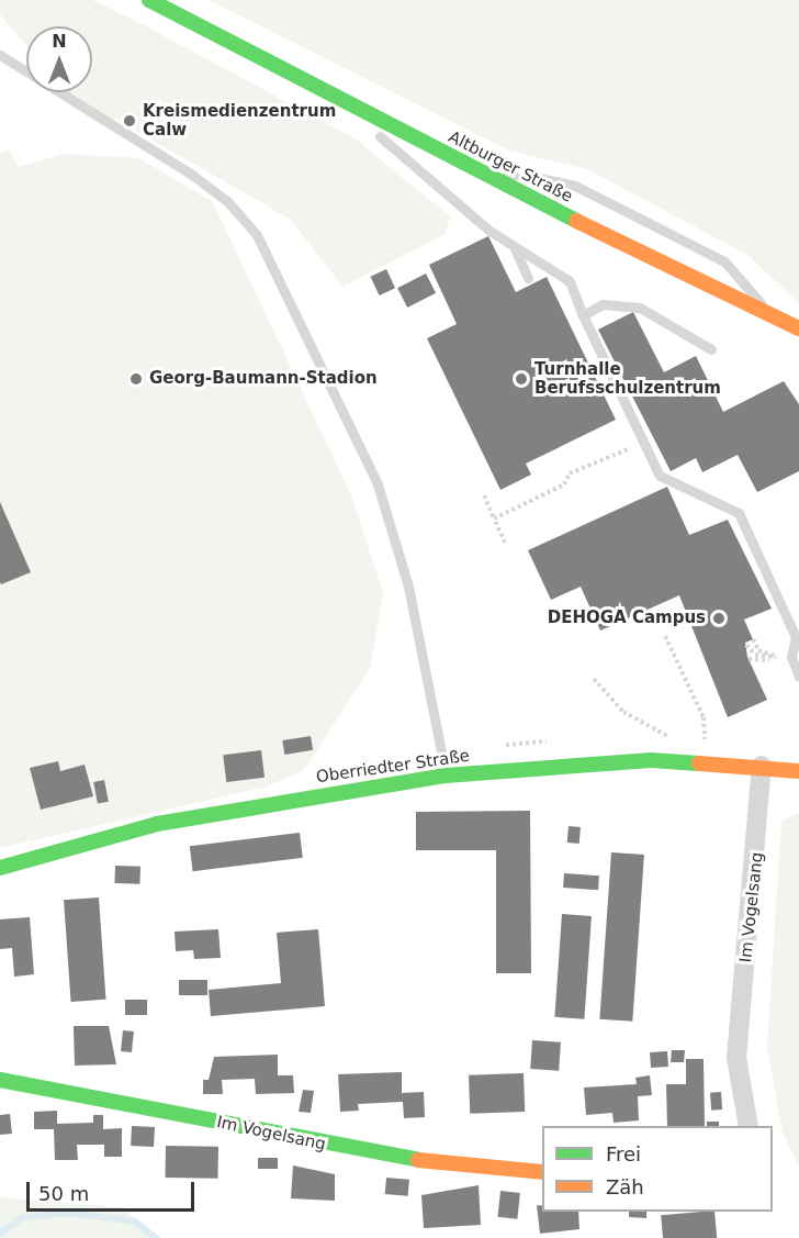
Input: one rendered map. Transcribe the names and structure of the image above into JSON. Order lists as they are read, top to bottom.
{
  "streets": {
    "street": ["Altburger Straße", "Oberriedter Straße", "Im Vogelsang"]
  },
  "crossings": [
    ["Oberriedter Straße", "Im Vogelsang"]
  ],
  "places": [
    "Kreismedienzentrum Calw",
    "Georg-Baumann-Stadion",
    "Turnhalle Berufsschulzentrum",
    "DEHOGA Campus"
  ],
  "legend": ["Frei", "Zäh"],
  "scale_bar": "50 m",
  "north": "top"
}
